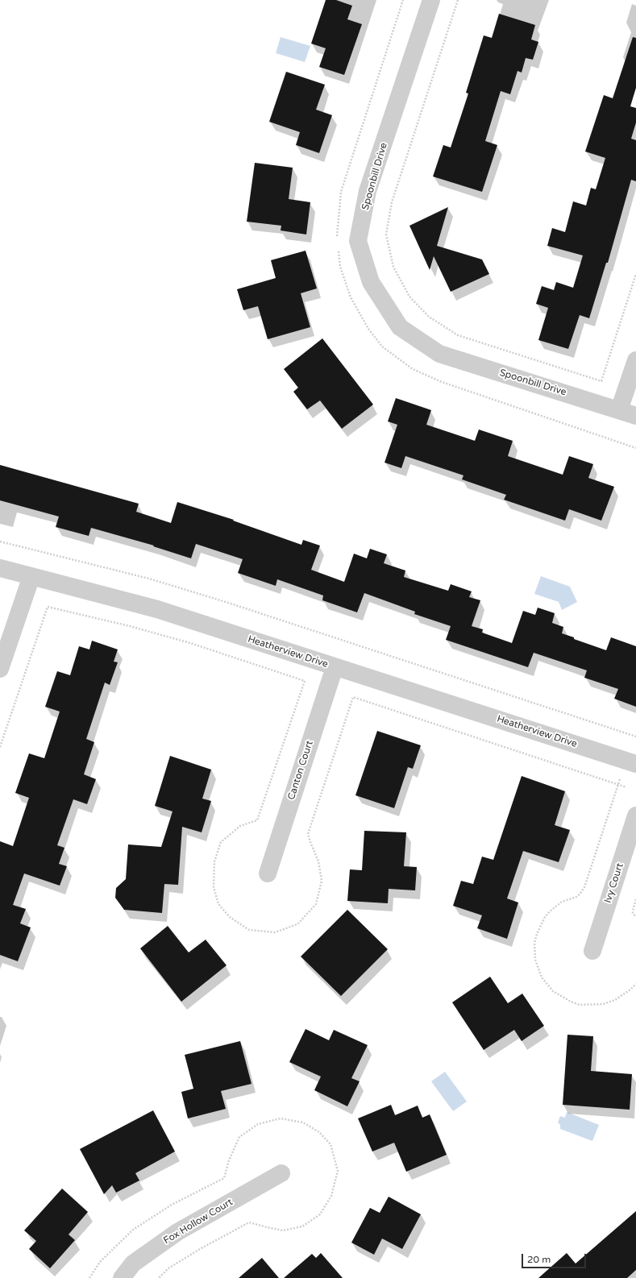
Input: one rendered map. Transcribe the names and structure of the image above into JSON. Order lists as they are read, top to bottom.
{
  "streets": {
    "street": [
      "Spoonbill Drive",
      "Heatherview Drive",
      "Canton Court",
      "Ivy Court",
      "Fox Hollow Court"
    ]
  },
  "crossings": [
    ["Heatherview Drive", "Canton Court"]
  ],
  "scale_bar": "20 m"
}
